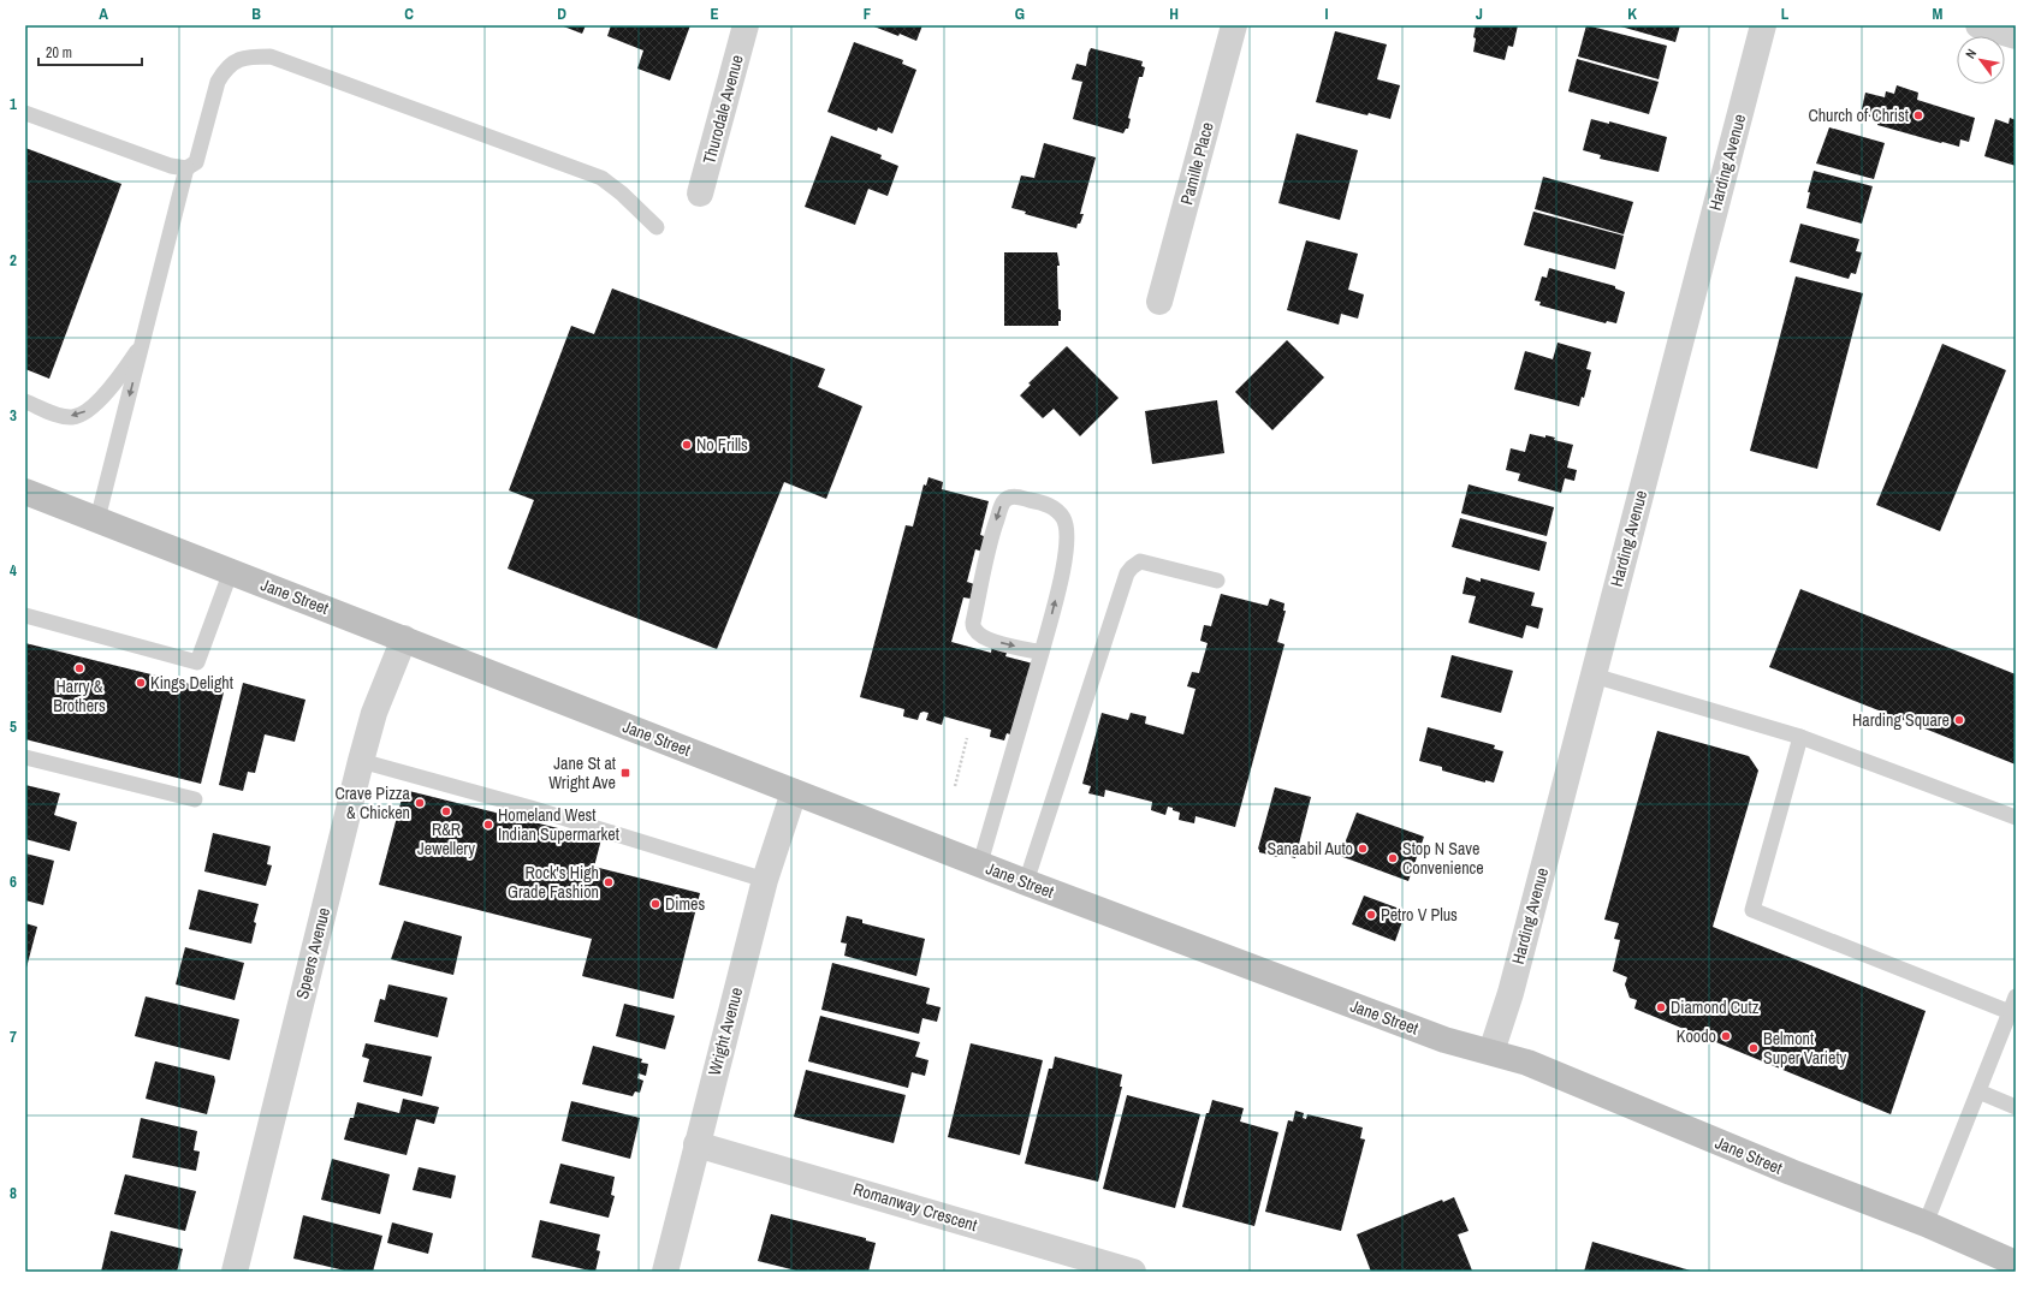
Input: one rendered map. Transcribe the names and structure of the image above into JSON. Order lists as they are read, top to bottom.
{
  "streets": {
    "main road": ["Jane Street"],
    "street": [
      "Thurodale Avenue",
      "Harding Avenue",
      "Pamille Place",
      "Speers Avenue",
      "Wright Avenue",
      "Romanway Crescent"
    ]
  },
  "crossings": [
    ["Harding Avenue", "Jane Street"],
    ["Jane Street", "Speers Avenue"],
    ["Jane Street", "Wright Avenue"],
    ["Wright Avenue", "Romanway Crescent"]
  ],
  "places": {
    "other": [
      "Church of Christ",
      "No Frills",
      "Harry & Brothers",
      "Kings Delight",
      "Harding Square",
      "Crave Pizza & Chicken",
      "R&R Jewellery",
      "Homeland West Indian Supermarket",
      "Sanaabil Auto",
      "Stop N Save Convenience",
      "Rock's High Grade Fashion",
      "Dimes",
      "Petro V Plus",
      "Diamond Cutz",
      "Koodo",
      "Belmont Super Variety"
    ],
    "transit": ["Jane St at Wright Ave"]
  },
  "scale_bar": "20 m",
  "north": "top left",
  "grid": {
    "columns": [
      "A",
      "B",
      "C",
      "D",
      "E",
      "F",
      "G",
      "H",
      "I",
      "J",
      "K",
      "L",
      "M"
    ],
    "rows": [
      "1",
      "2",
      "3",
      "4",
      "5",
      "6",
      "7",
      "8"
    ]
  }
}
